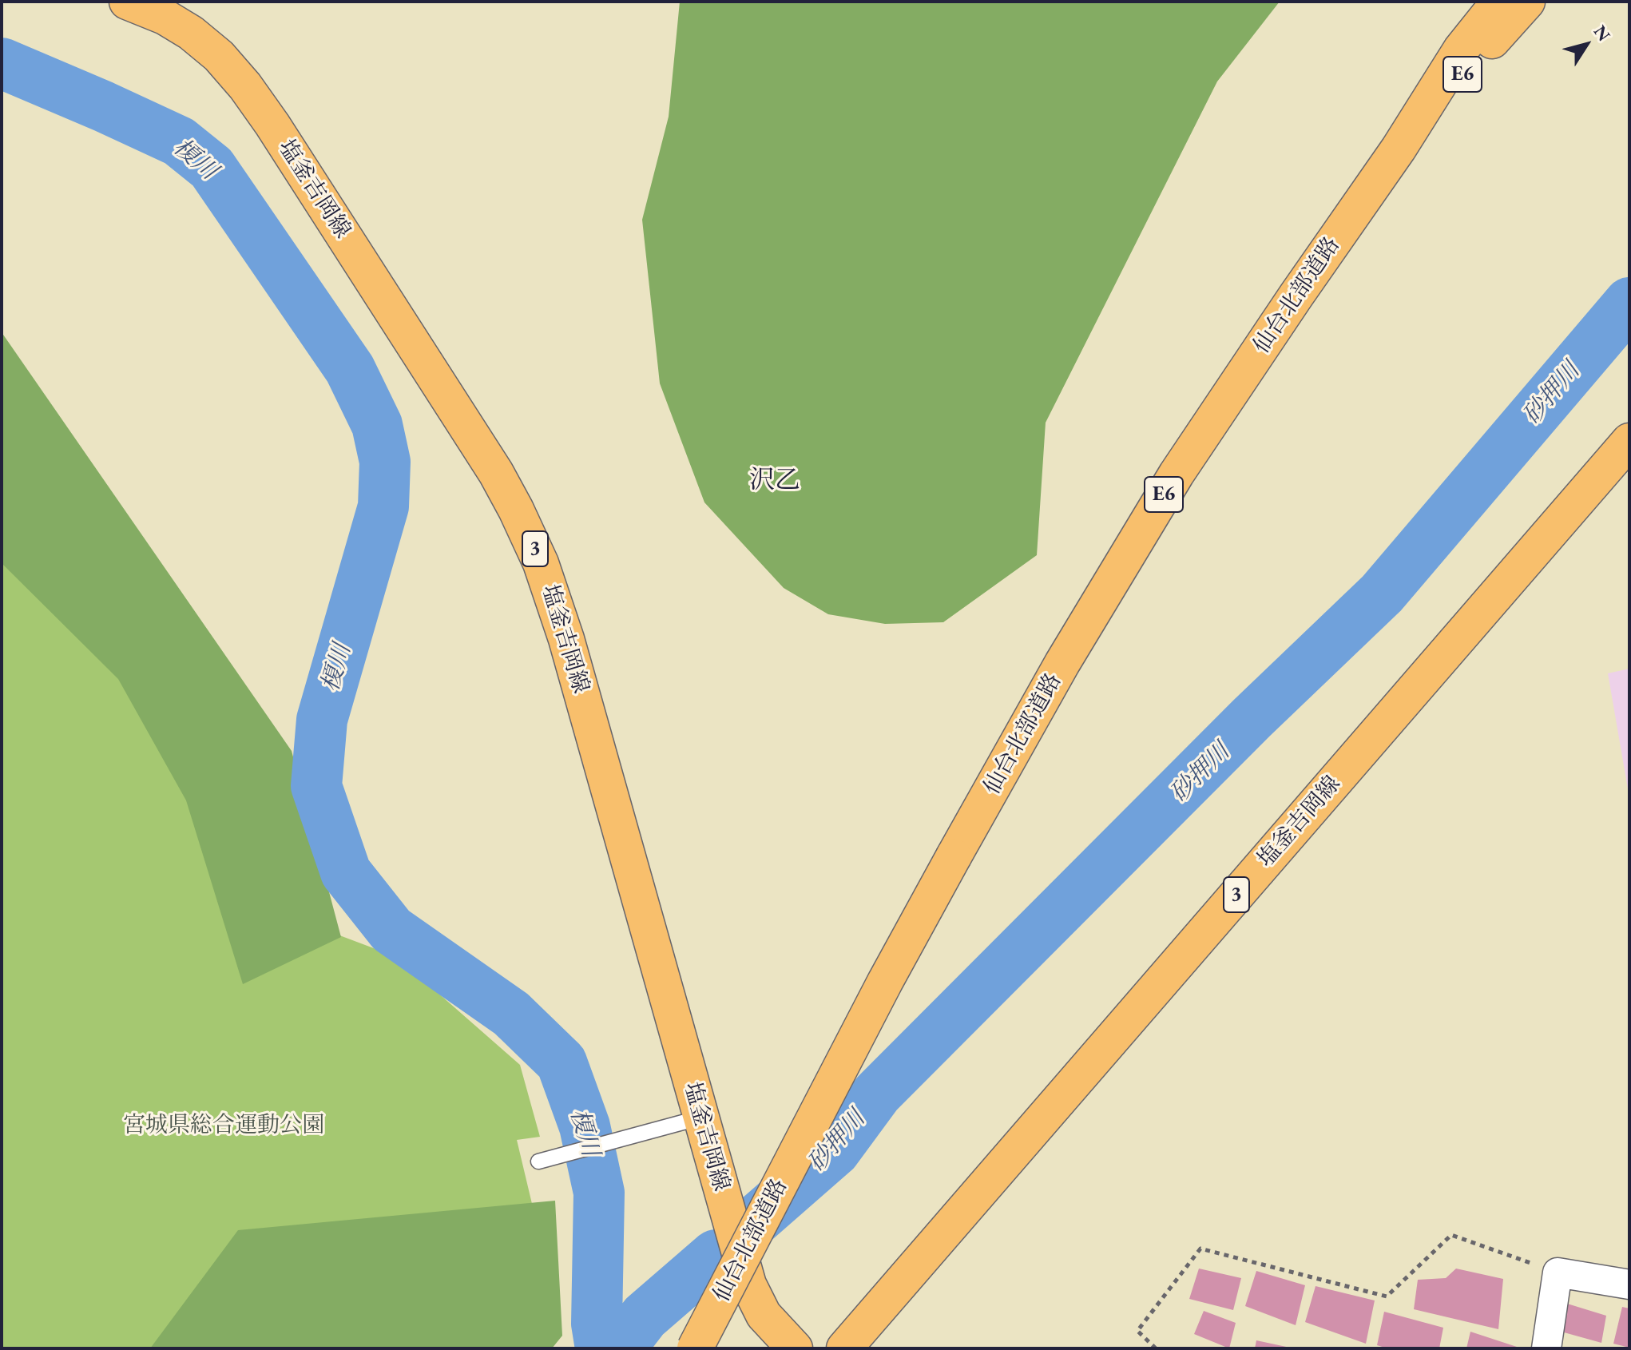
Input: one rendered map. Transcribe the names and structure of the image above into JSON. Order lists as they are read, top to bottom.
{
  "streets": {
    "main road": [
      "E6",
      "塩釜吉岡線",
      "仙台北部道路",
      "3"
    ]
  },
  "districts": ["沢乙"],
  "water": ["榎川", "砂押川"],
  "parks": ["宮城県総合運動公園"],
  "north": "top right"
}
